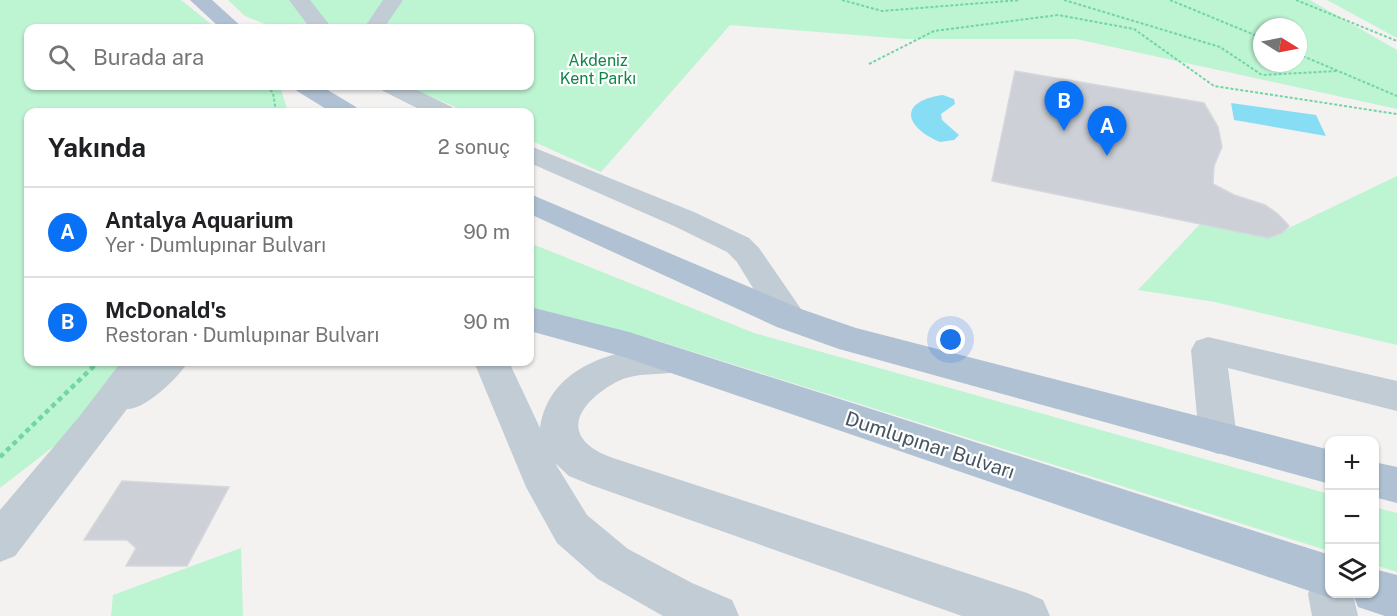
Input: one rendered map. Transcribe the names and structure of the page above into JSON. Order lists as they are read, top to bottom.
{
  "streets": {
    "main road": ["Dumlupınar Bulvarı"]
  },
  "parks": ["Akdeniz Kent Parkı"],
  "north": "right",
  "page": {
    "search": "Burada ara",
    "pins": ["B", "A"],
    "heading": ["Yakında", "2 sonuç"],
    "list": [
      {
        "mark": "A",
        "name": "Antalya Aquarium",
        "note": "Yer · Dumlupınar Bulvarı",
        "value": "90 m"
      },
      {
        "mark": "B",
        "name": "McDonald's",
        "note": "Restoran · Dumlupınar Bulvarı",
        "value": "90 m"
      }
    ],
    "map_buttons": ["+", "−"]
  }
}
